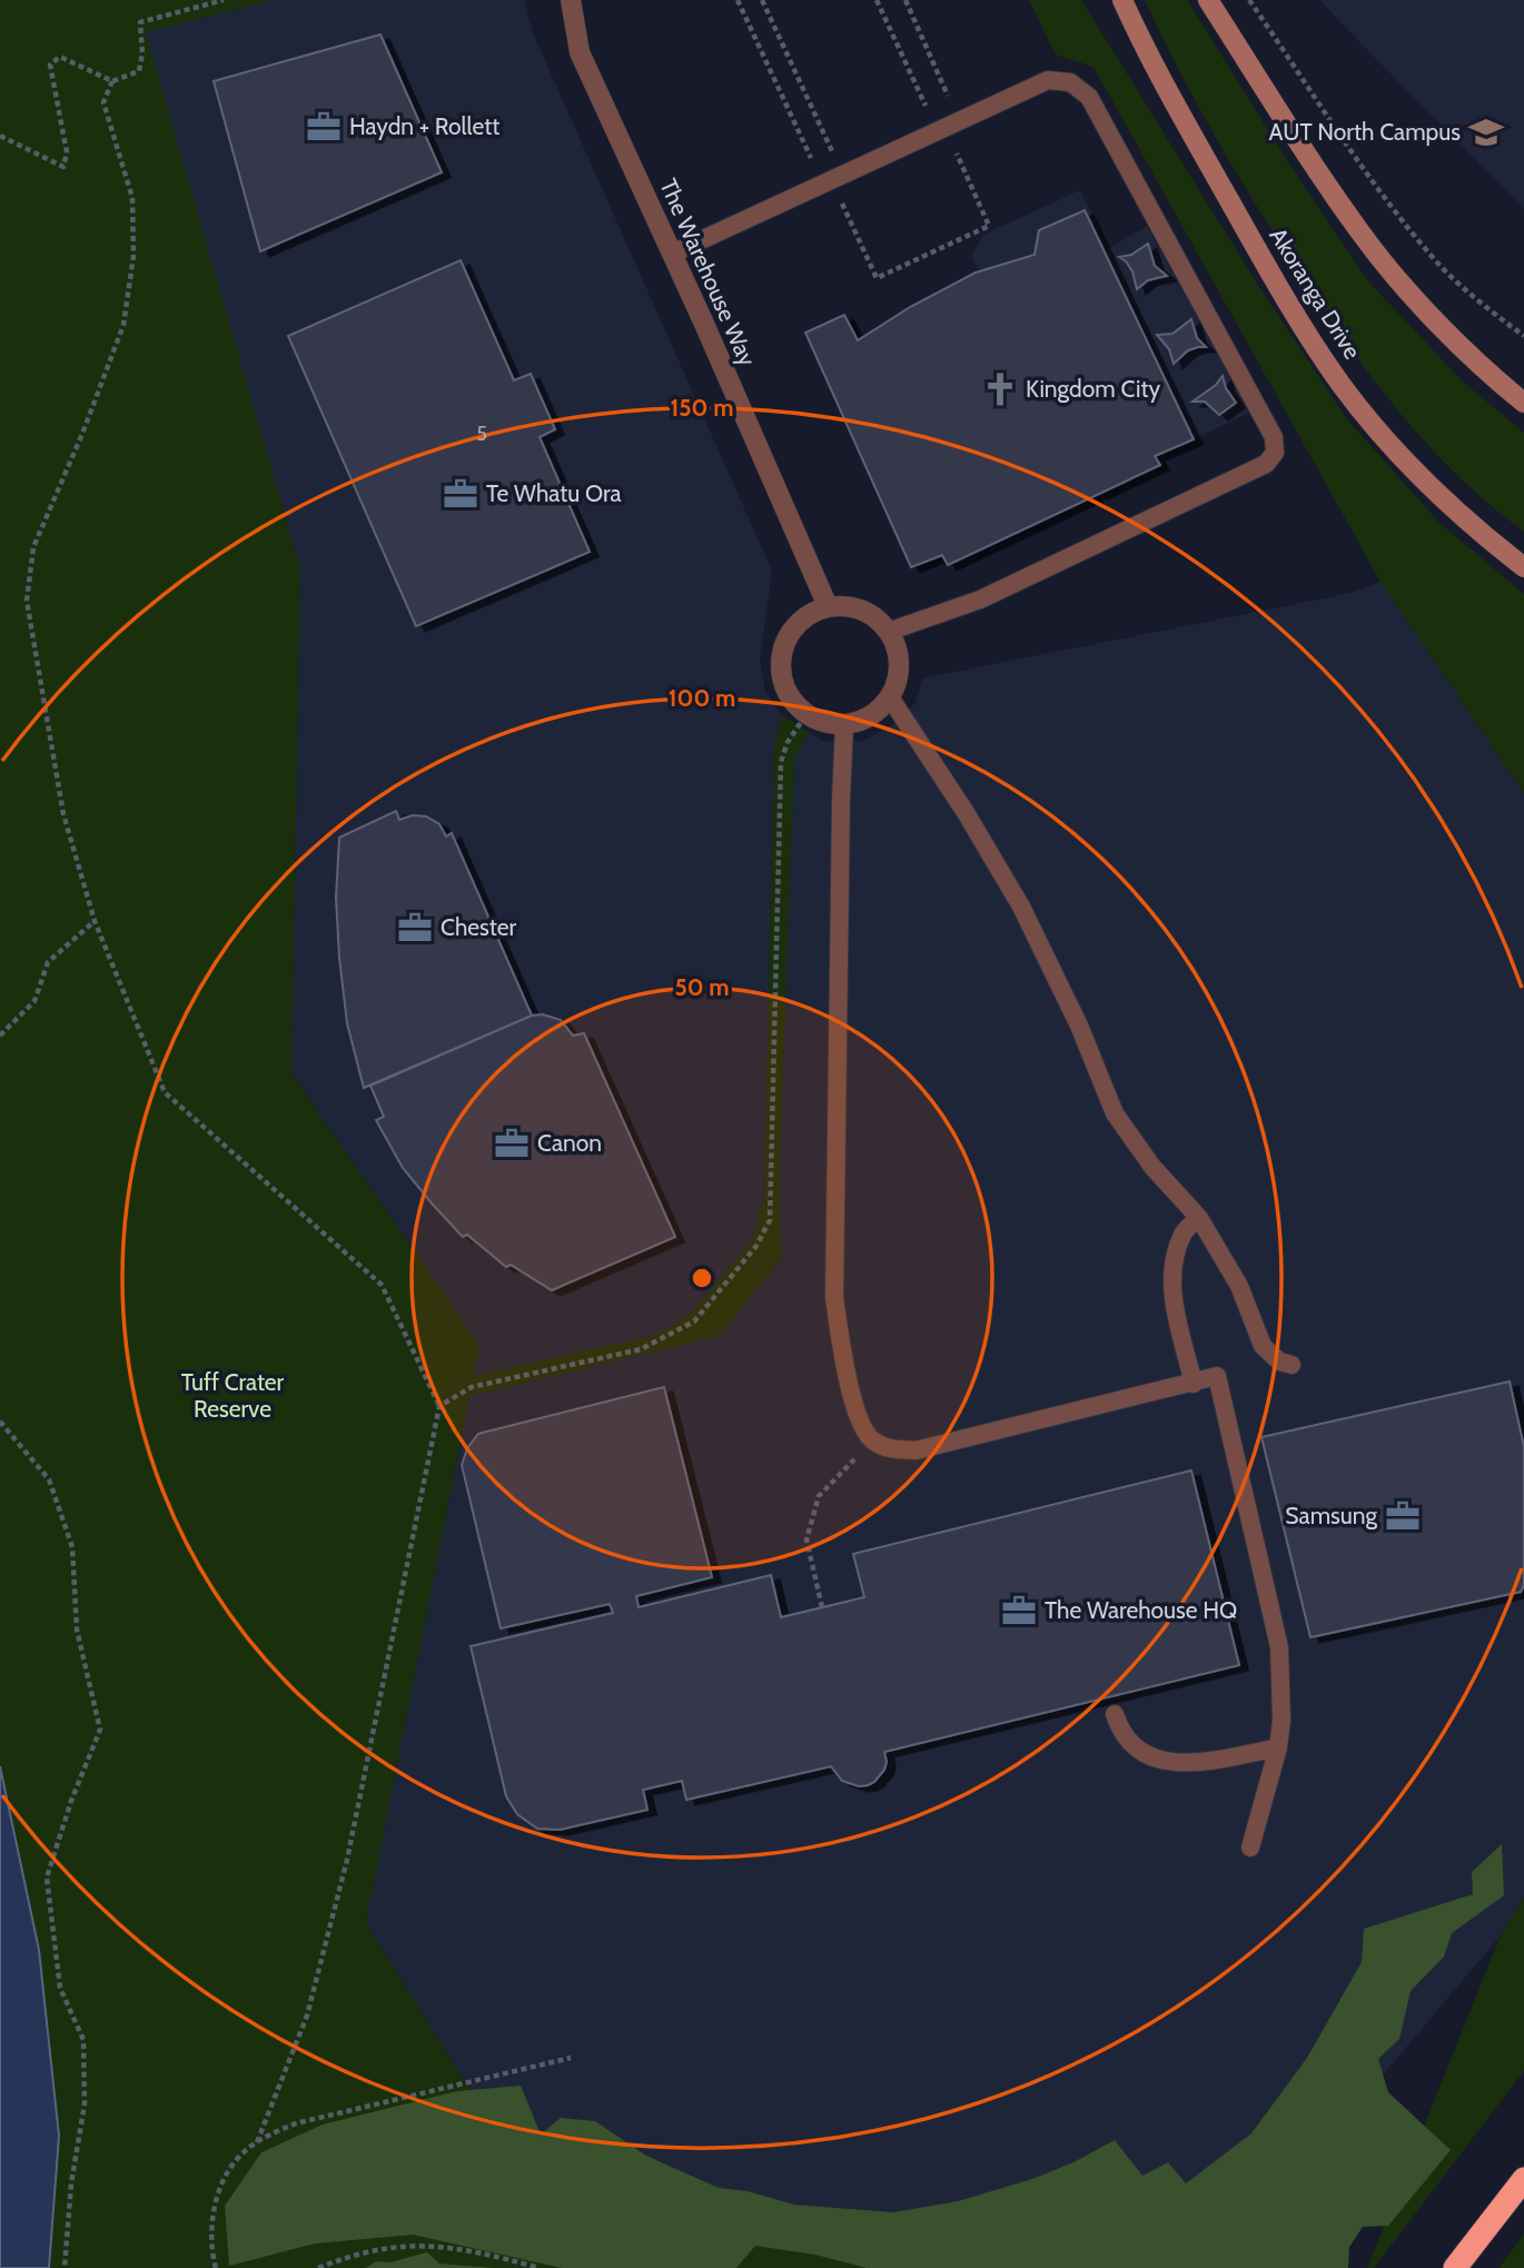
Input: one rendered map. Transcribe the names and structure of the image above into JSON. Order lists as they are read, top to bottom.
{
  "streets": {
    "main road": ["Akoranga Drive"],
    "street": ["The Warehouse Way"]
  },
  "parks": ["Tuff Crater Reserve"],
  "places": {
    "office": [
      "Haydn + Rollett",
      "Te Whatu Ora",
      "Chester",
      "Canon",
      "Samsung",
      "The Warehouse HQ"
    ],
    "school or university": ["AUT North Campus"],
    "church": ["Kingdom City"]
  },
  "house_numbers": ["5"],
  "rings": ["150 m", "100 m", "50 m"]
}
